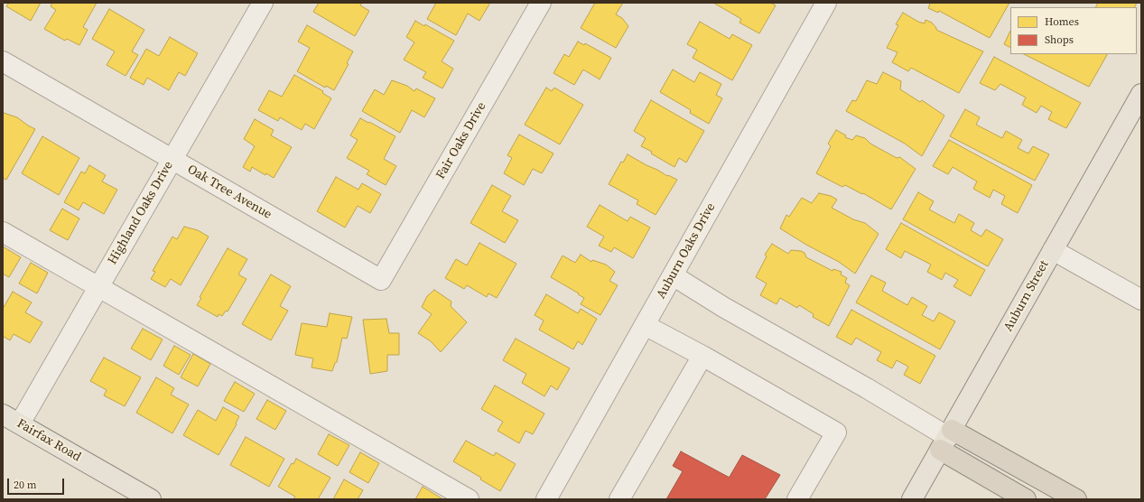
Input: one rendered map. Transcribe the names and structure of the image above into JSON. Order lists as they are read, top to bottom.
{
  "streets": {
    "main road": ["Auburn Street", "Fairfax Road"],
    "street": [
      "Fair Oaks Drive",
      "Oak Tree Avenue",
      "Highland Oaks Drive",
      "Auburn Oaks Drive"
    ]
  },
  "crossings": [
    ["Fair Oaks Drive", "Oak Tree Avenue"],
    ["Oak Tree Avenue", "Highland Oaks Drive"],
    ["Highland Oaks Drive", "Fairfax Road"]
  ],
  "legend": ["Homes", "Shops"],
  "scale_bar": "20 m"
}
